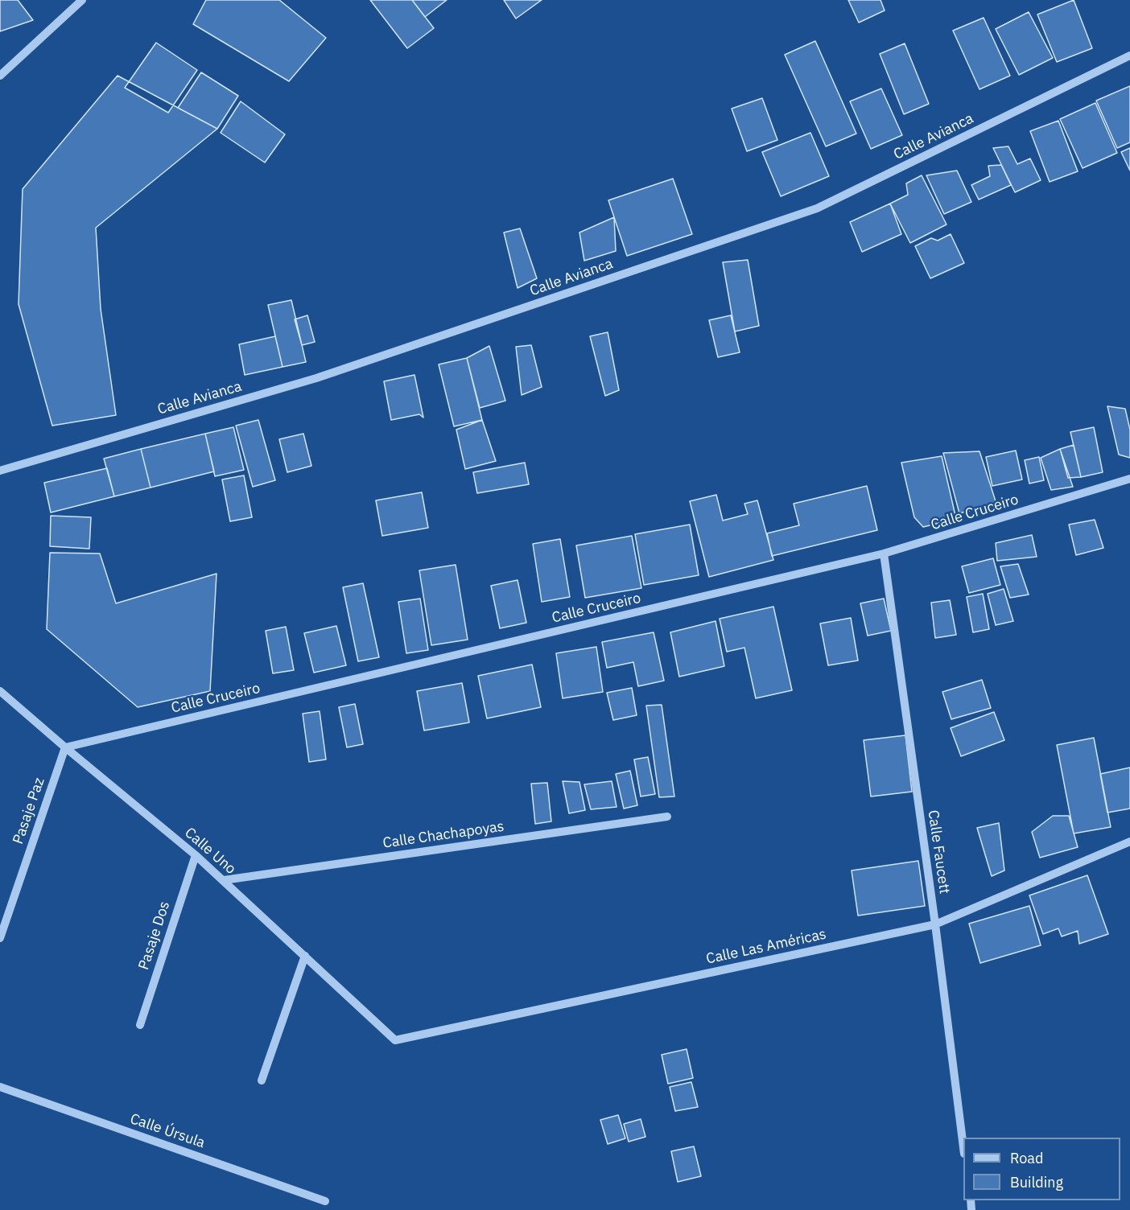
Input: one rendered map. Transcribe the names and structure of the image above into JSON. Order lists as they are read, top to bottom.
{
  "streets": {
    "street": [
      "Calle Avianca",
      "Calle Cruceiro",
      "Pasaje Paz",
      "Calle Chachapoyas",
      "Calle Uno",
      "Calle Faucett",
      "Pasaje Dos",
      "Calle Las Américas",
      "Calle Úrsula"
    ]
  },
  "crossings": [
    ["Calle Cruceiro", "Pasaje Paz"],
    ["Calle Cruceiro", "Calle Uno"],
    ["Calle Cruceiro", "Calle Faucett"],
    ["Pasaje Paz", "Calle Uno"],
    ["Calle Chachapoyas", "Calle Uno"],
    ["Calle Uno", "Pasaje Dos"],
    ["Calle Uno", "Calle Las Américas"],
    ["Calle Faucett", "Calle Las Américas"]
  ],
  "legend": ["Road", "Building"]
}
